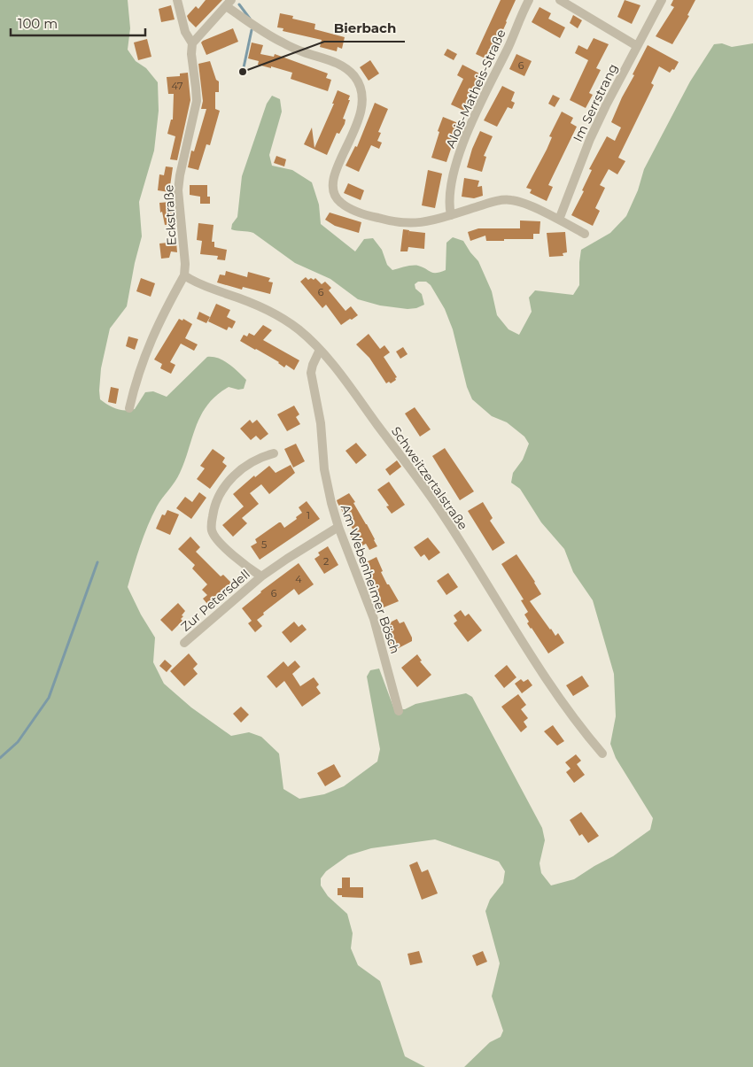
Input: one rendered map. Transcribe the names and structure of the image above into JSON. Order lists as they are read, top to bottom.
{
  "streets": {
    "street": [
      "Alois-Matheis-Straße",
      "Im Serrstrang",
      "Eckstraße",
      "Schweitzertalstraße",
      "Am Webenheimer Bösch",
      "Zur Petersdell"
    ]
  },
  "crossings": [
    ["Eckstraße", "Schweitzertalstraße"],
    ["Schweitzertalstraße", "Am Webenheimer Bösch"],
    ["Am Webenheimer Bösch", "Zur Petersdell"]
  ],
  "places": ["Bierbach"],
  "house_numbers": [
    "6",
    "47",
    "6",
    "1",
    "5",
    "2",
    "4",
    "6"
  ],
  "scale_bar": "100 m"
}
